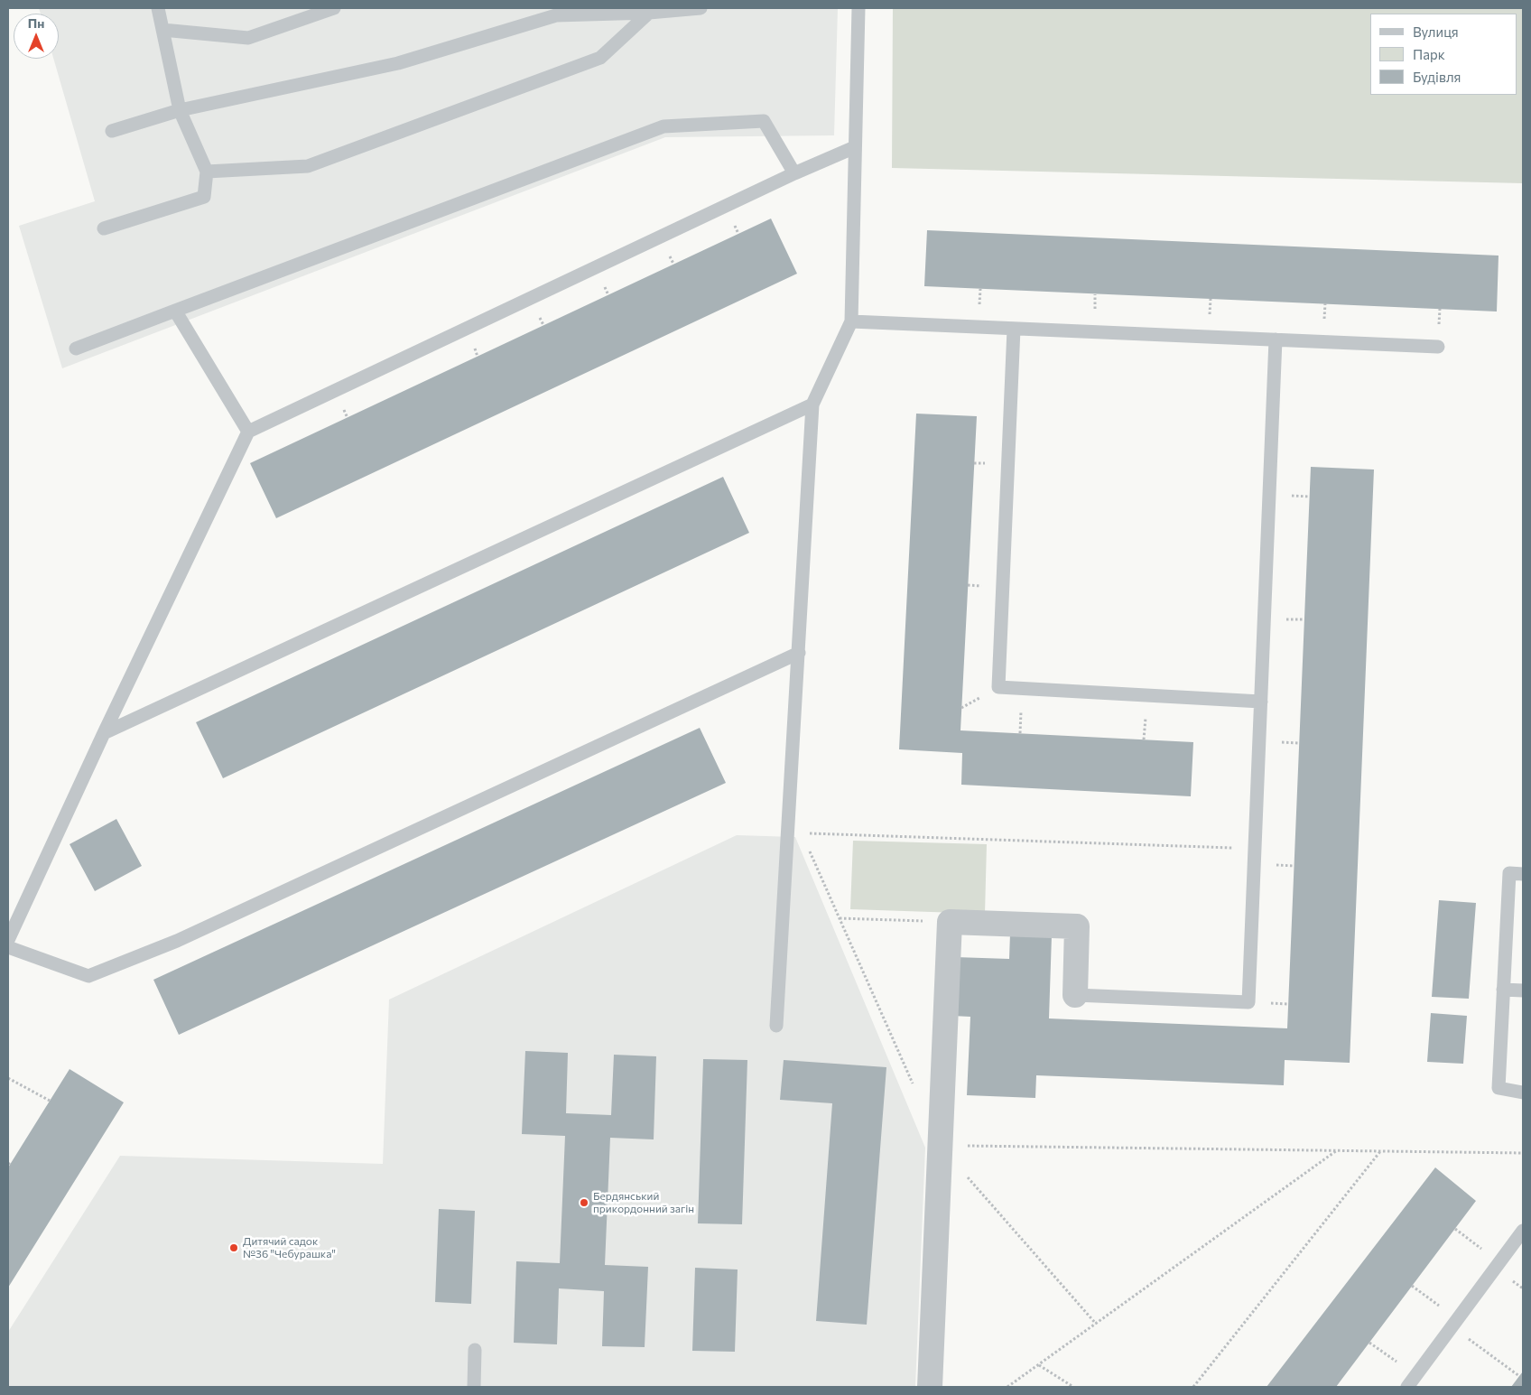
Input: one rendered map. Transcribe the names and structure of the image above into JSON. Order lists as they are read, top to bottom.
{
  "places": ["Бердянський прикордонний загін", "Дитячий садок №36 \"Чебурашка\""],
  "legend": ["Вулиця", "Парк", "Будівля"],
  "north": "top"
}
